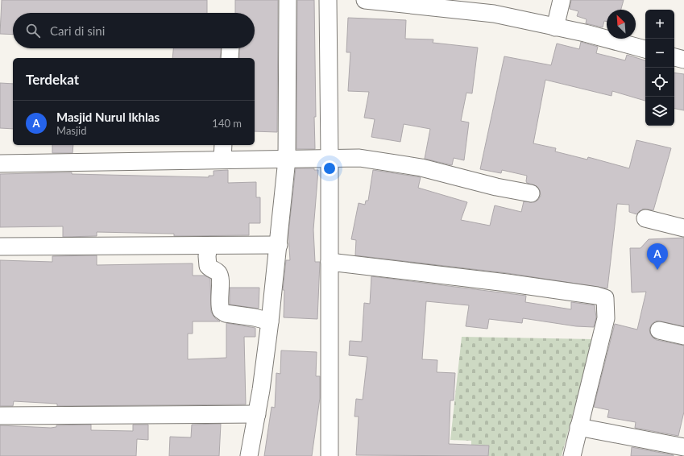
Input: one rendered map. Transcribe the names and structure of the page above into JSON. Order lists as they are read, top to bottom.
{
  "north": "top left",
  "page": {
    "map_buttons": ["+", "−"],
    "search": "Cari di sini",
    "heading": "Terdekat",
    "list": [
      {
        "mark": "A",
        "name": "Masjid Nurul Ikhlas",
        "note": "Masjid",
        "value": "140 m"
      }
    ],
    "pins": "A"
  }
}
